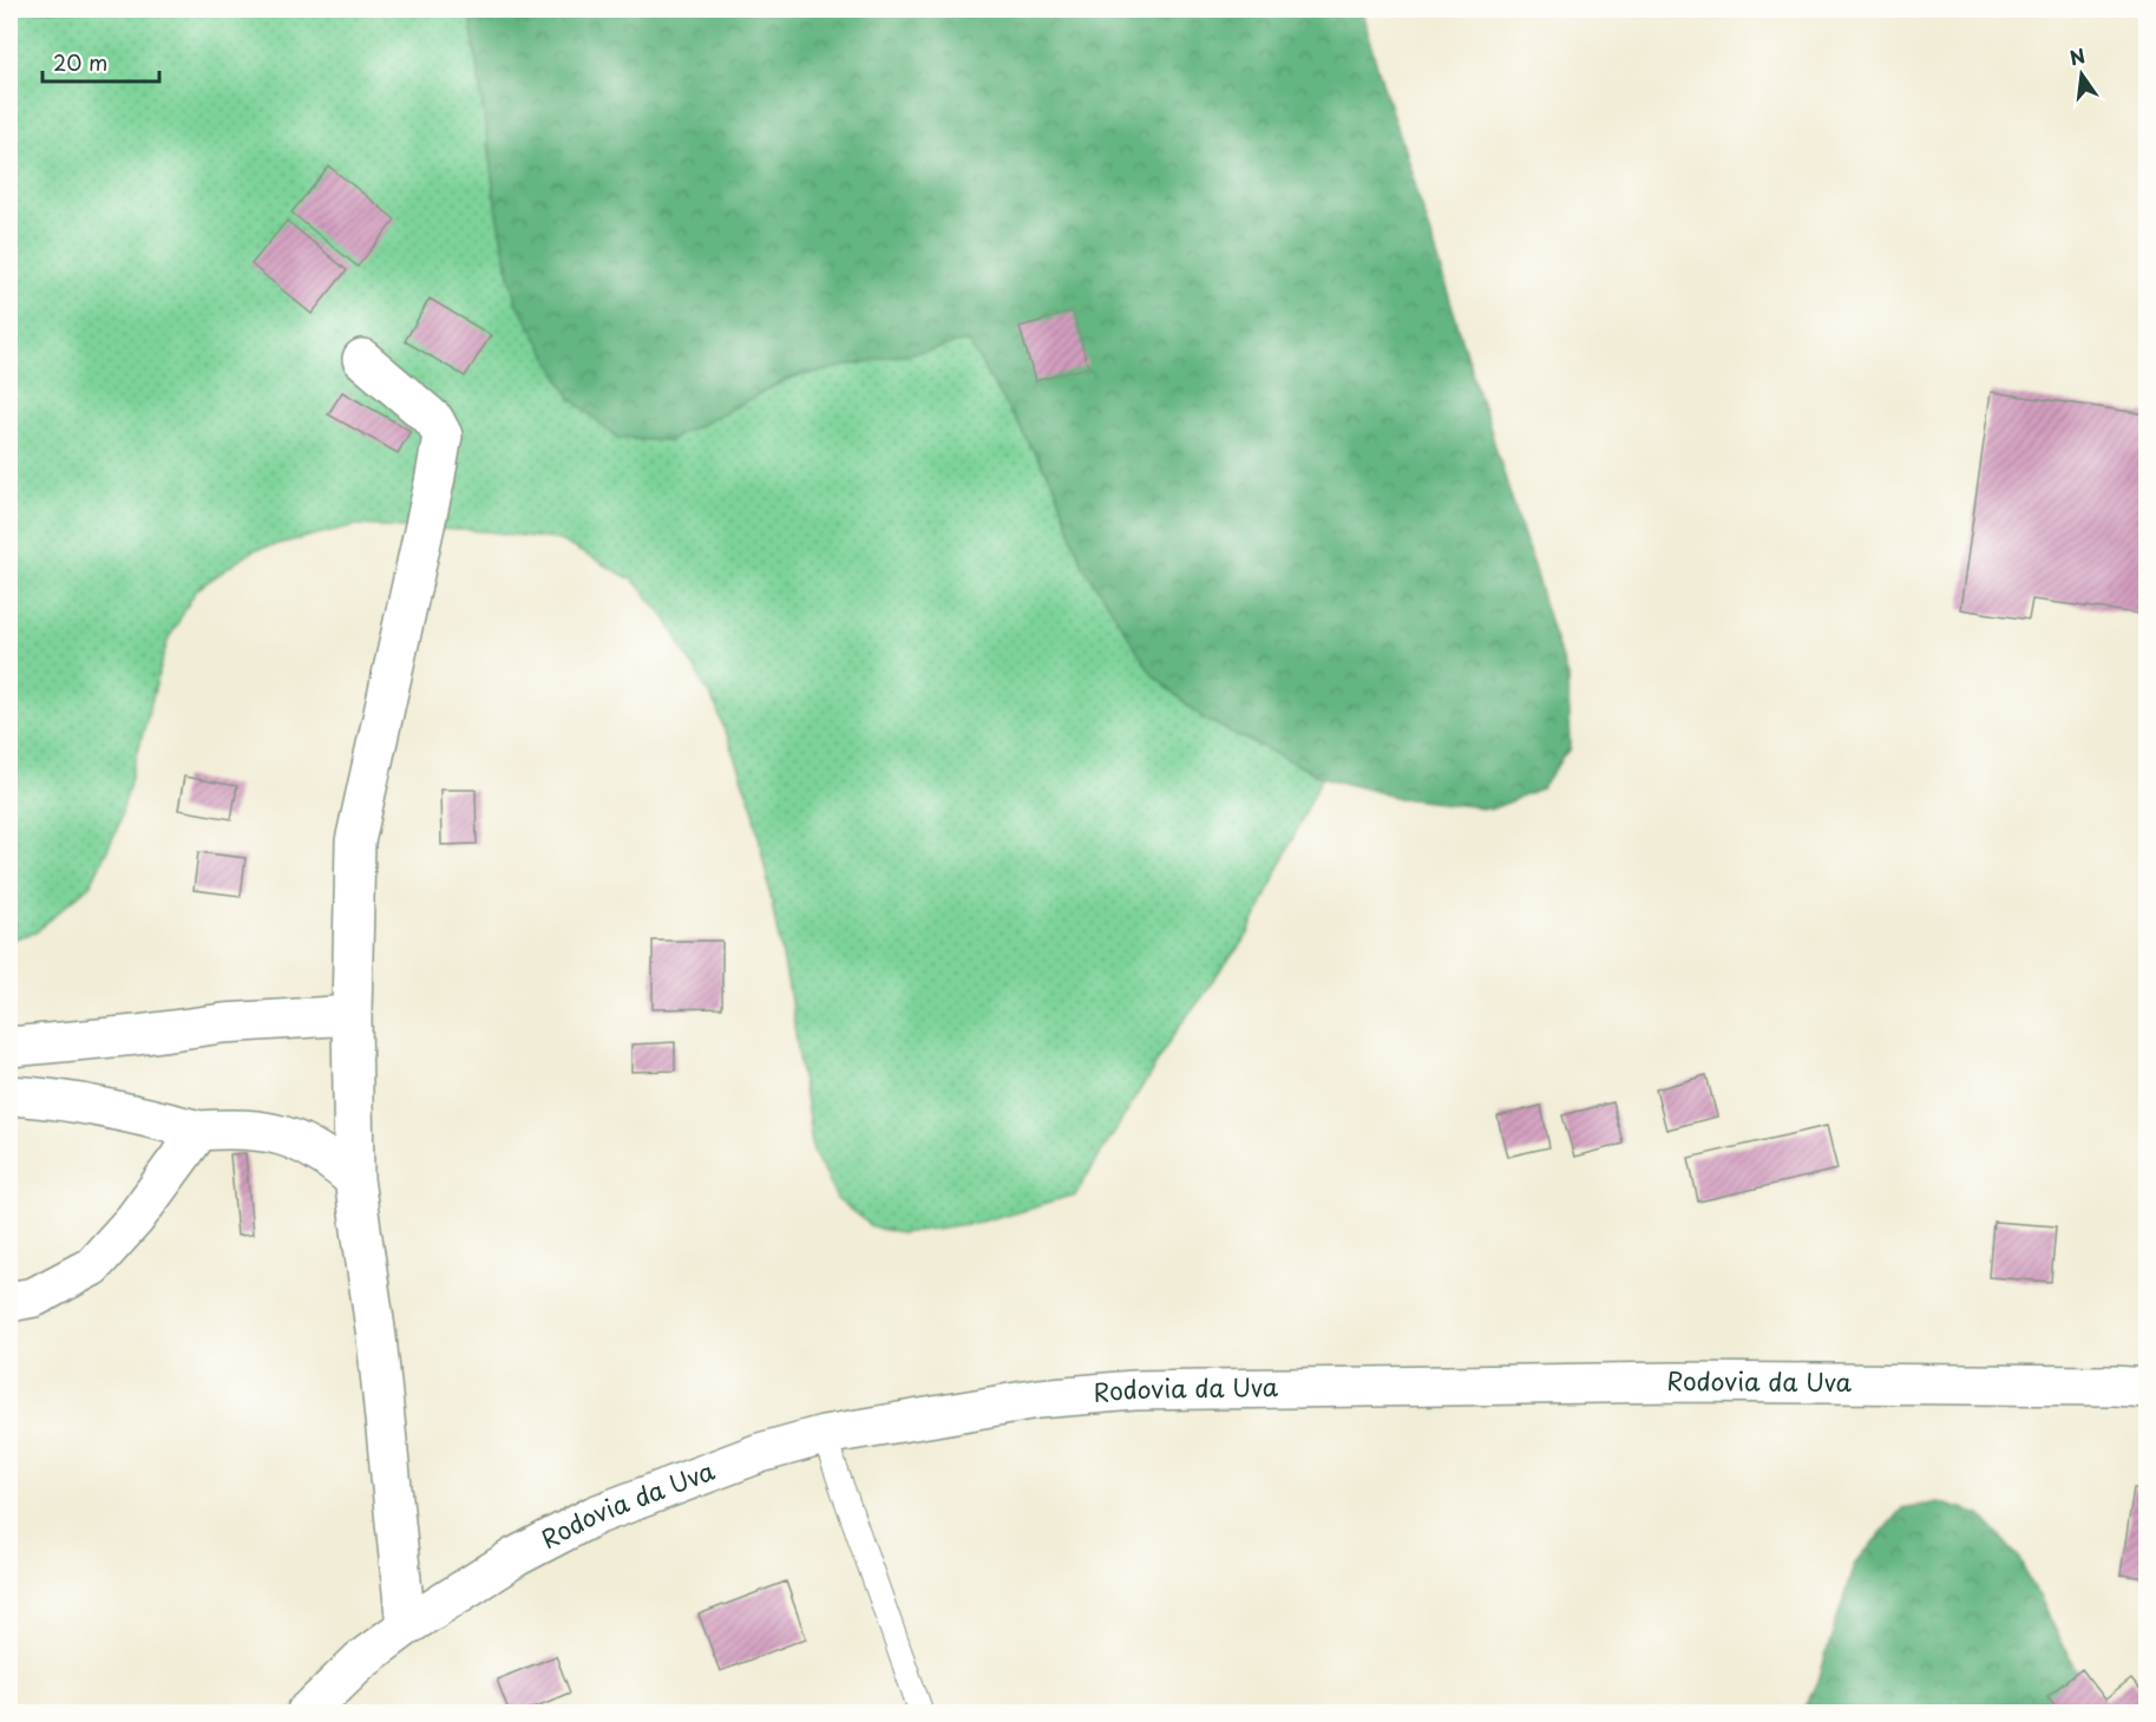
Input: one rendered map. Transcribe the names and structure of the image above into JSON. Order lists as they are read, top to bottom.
{
  "streets": {
    "street": ["Rodovia da Uva"]
  },
  "scale_bar": "20 m",
  "north": "top"
}
